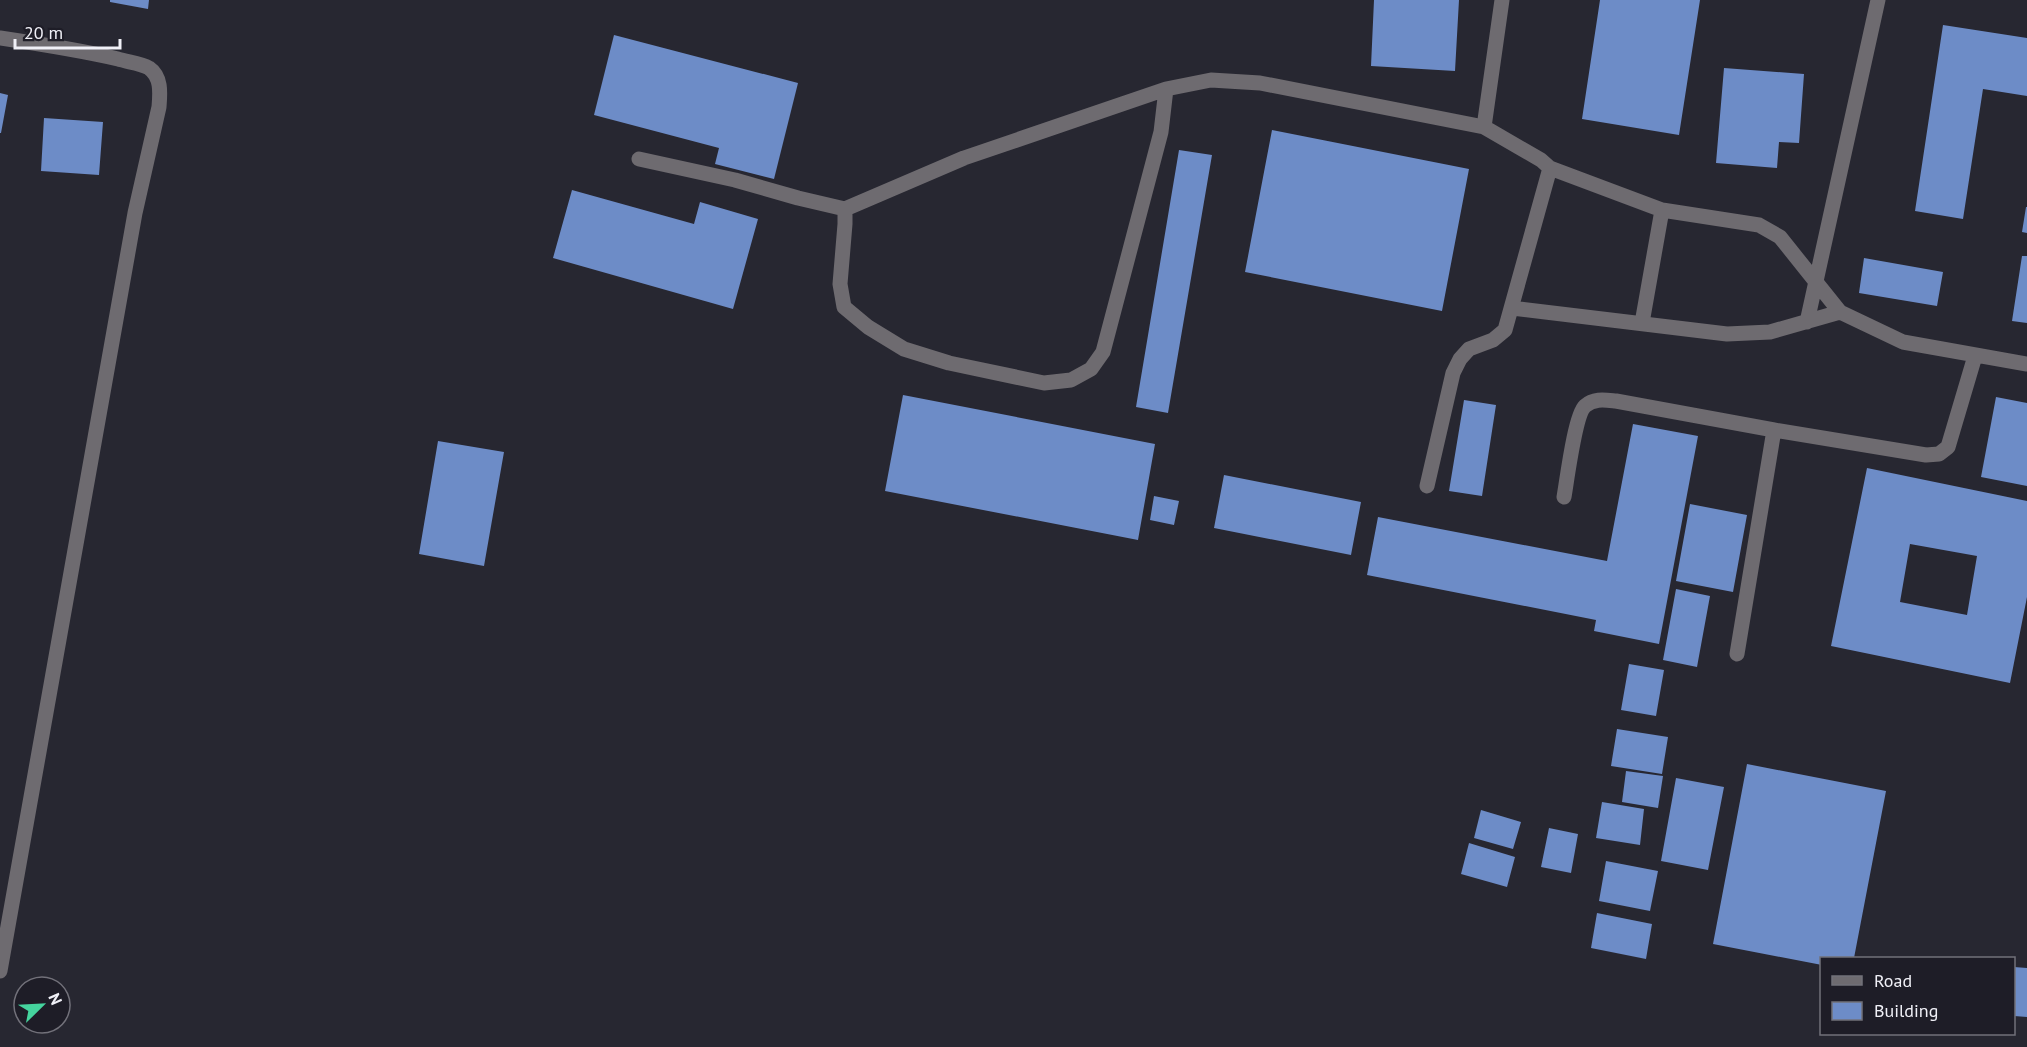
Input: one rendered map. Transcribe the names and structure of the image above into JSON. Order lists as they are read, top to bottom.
{
  "legend": ["Road", "Building"],
  "scale_bar": "20 m",
  "north": "top right"
}
